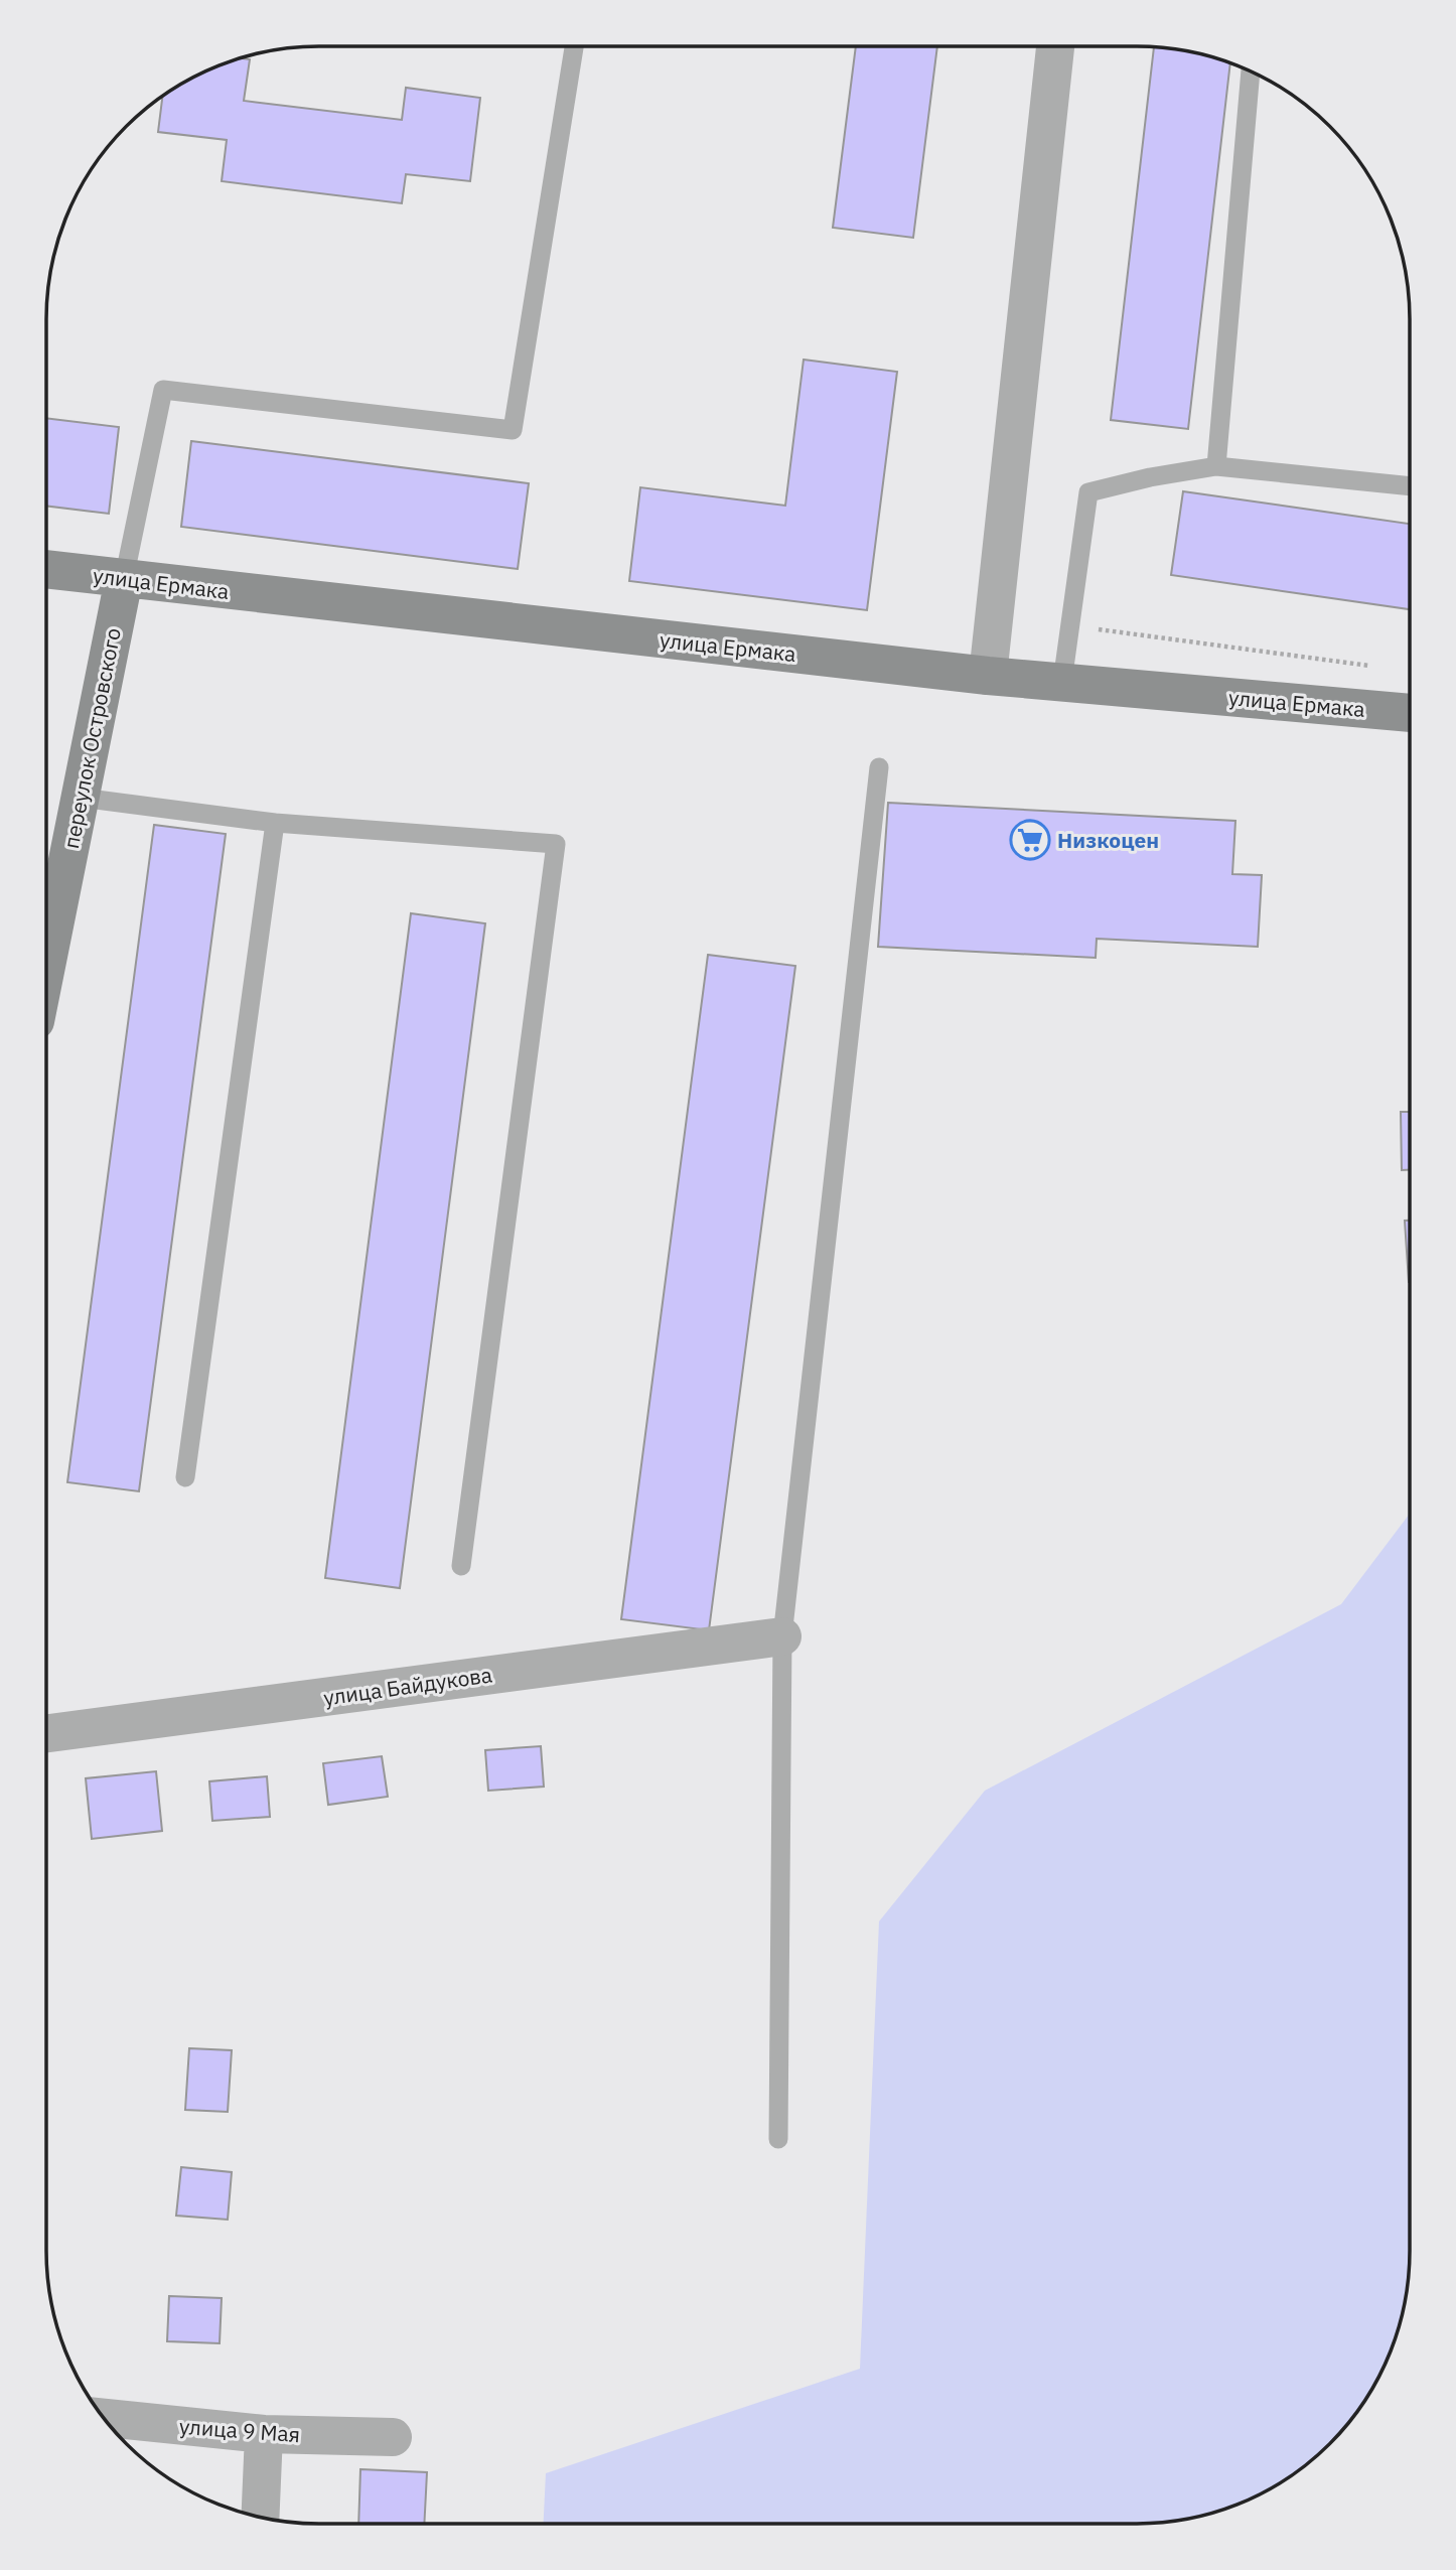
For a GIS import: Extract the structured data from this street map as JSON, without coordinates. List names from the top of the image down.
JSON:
{
  "streets": {
    "street": [
      "улица Ермака",
      "переулок Островского",
      "улица Байдукова",
      "улица 9 Мая"
    ]
  },
  "crossings": [
    ["улица Ермака", "переулок Островского"]
  ],
  "places": {
    "supermarket": ["Низкоцен"]
  }
}
